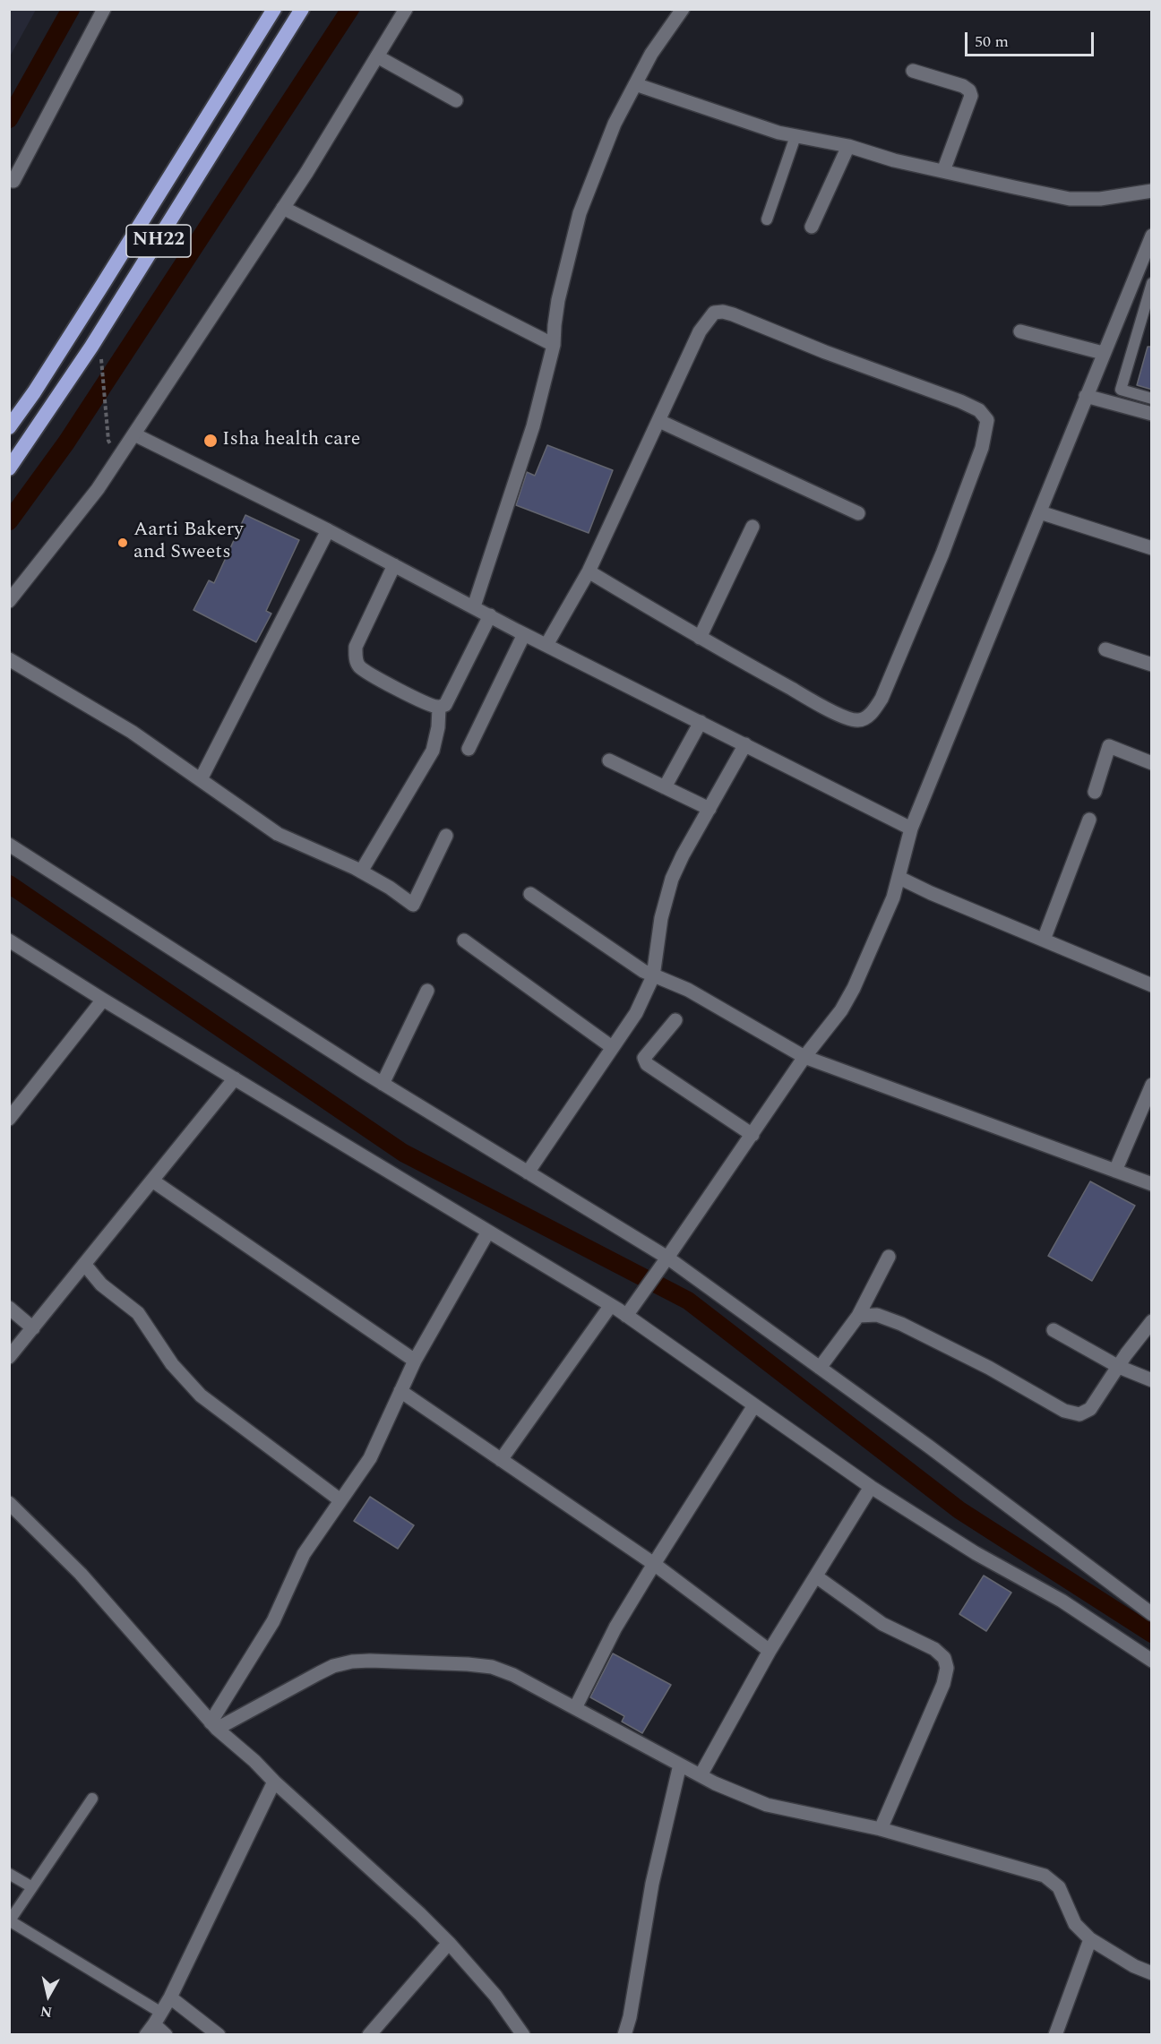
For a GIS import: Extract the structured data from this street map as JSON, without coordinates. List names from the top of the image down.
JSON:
{
  "streets": {
    "highway": ["NH22"]
  },
  "places": ["Isha health care", "Aarti Bakery and Sweets"],
  "scale_bar": "50 m",
  "north": "bottom"
}
